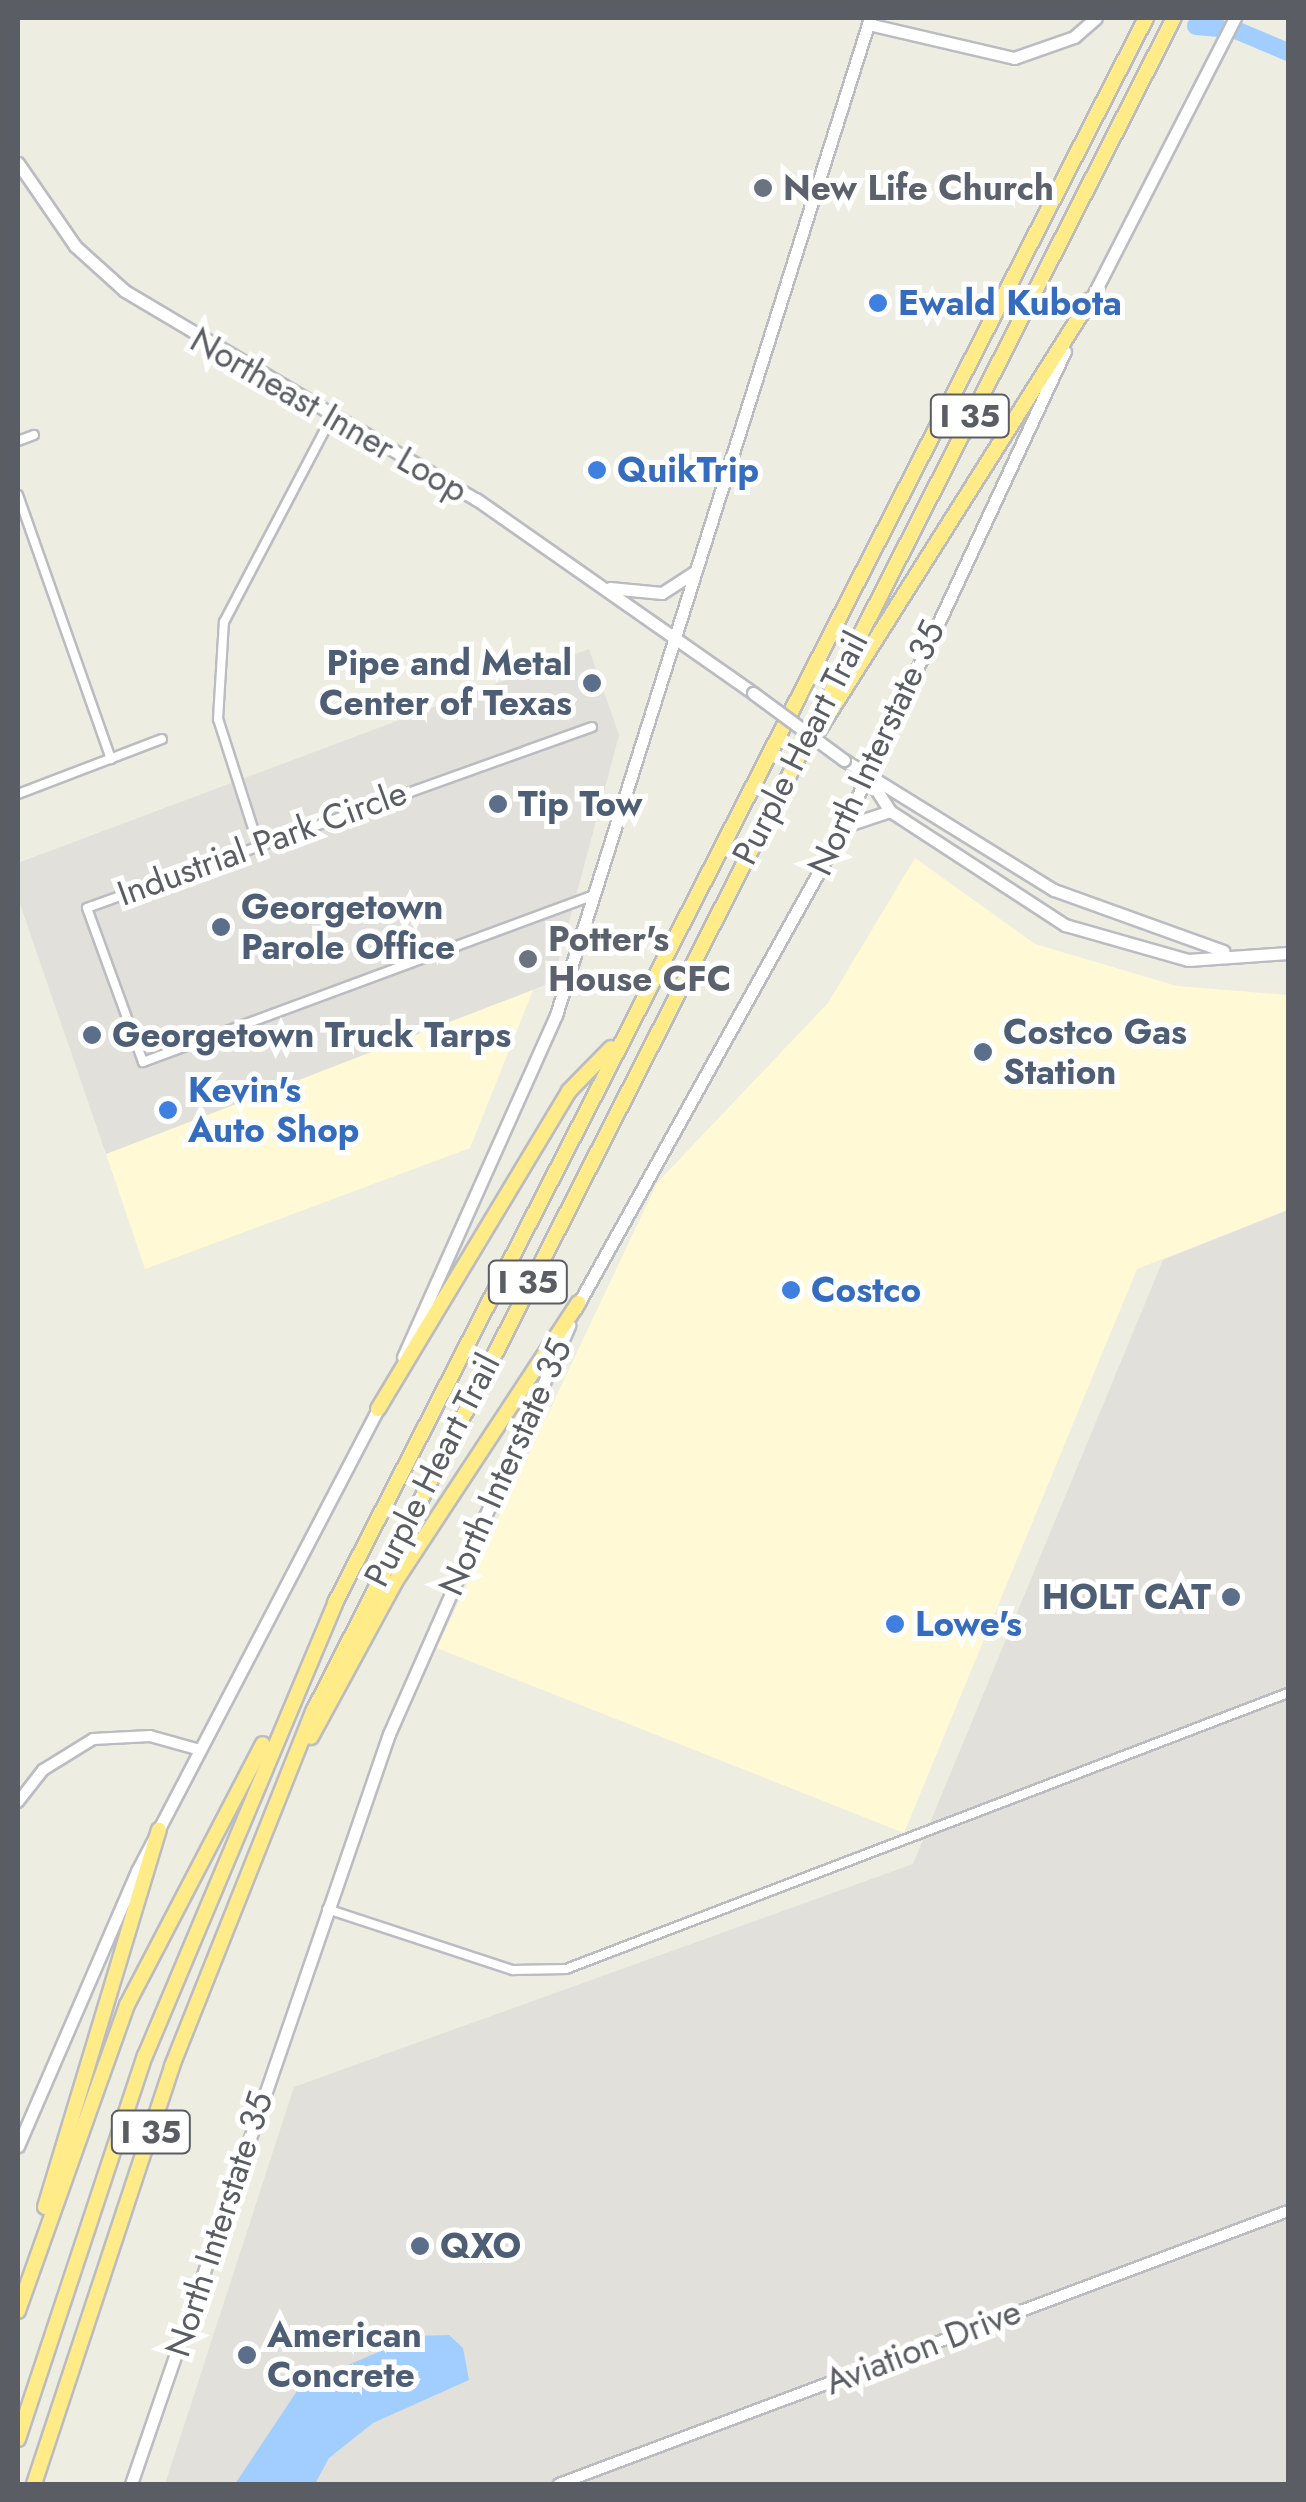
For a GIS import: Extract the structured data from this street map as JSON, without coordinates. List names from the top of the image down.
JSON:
{
  "streets": {
    "highway": ["I 35", "Purple Heart Trail"],
    "main road": ["Northeast Inner Loop", "North Interstate 35"],
    "street": ["Industrial Park Circle", "Aviation Drive"]
  },
  "crossings": [
    ["Northeast Inner Loop", "North Interstate 35"]
  ],
  "places": [
    "New Life Church",
    "Ewald Kubota",
    "QuikTrip",
    "Pipe and Metal Center of Texas",
    "Tip Tow",
    "Georgetown Parole Office",
    "Potter's House CFC",
    "Georgetown Truck Tarps",
    "Costco Gas Station",
    "Kevin's Auto Shop",
    "Costco",
    "HOLT CAT",
    "Lowe's",
    "QXO",
    "American Concrete"
  ]
}
